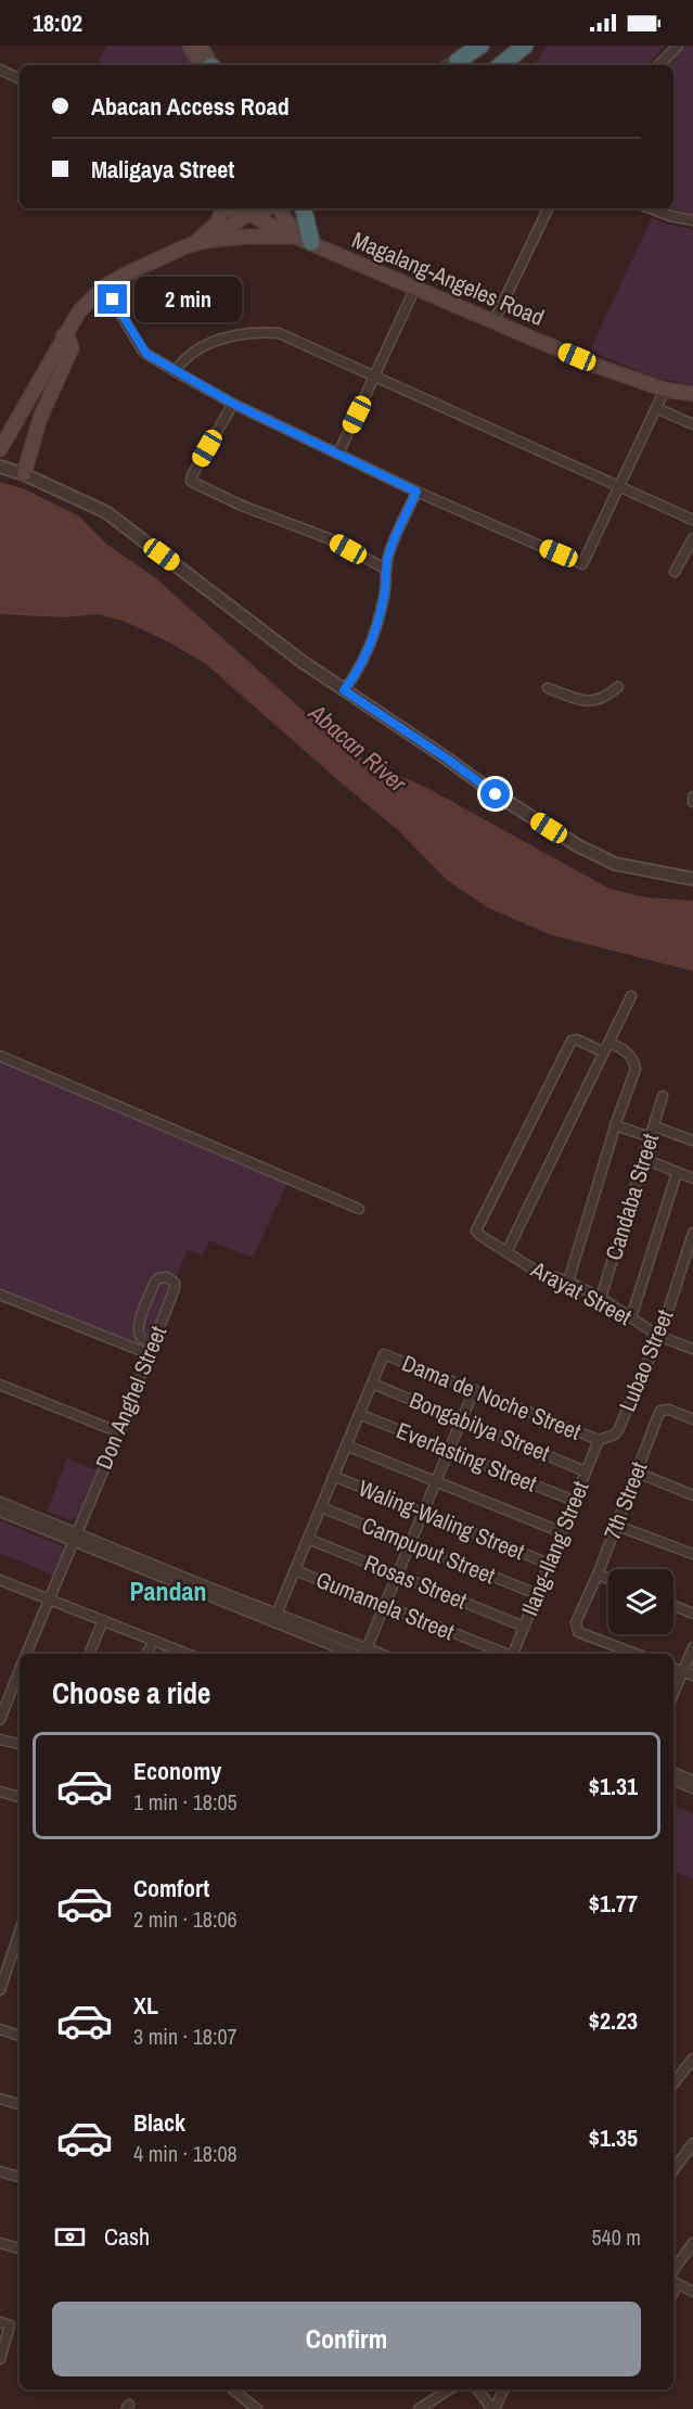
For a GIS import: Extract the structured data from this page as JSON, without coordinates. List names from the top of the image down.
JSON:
{
  "streets": {
    "main road": ["Magalang-Angeles Road"],
    "street": [
      "Candaba Street",
      "Arayat Street",
      "Lubao Street",
      "Don Anghel Street",
      "Dama de Noche Street",
      "Bongabilya Street",
      "Everlasting Street",
      "7th Street",
      "Waling-Waling Street",
      "Ilang-Ilang Street",
      "Campuput Street",
      "Rosas Street",
      "Gumamela Street"
    ]
  },
  "crossings": [
    ["Candaba Street", "Arayat Street"],
    ["Arayat Street", "Lubao Street"],
    ["Lubao Street", "Dama de Noche Street"],
    ["Lubao Street", "Ilang-Ilang Street"],
    ["Dama de Noche Street", "Bongabilya Street"],
    ["Dama de Noche Street", "Ilang-Ilang Street"],
    ["Bongabilya Street", "Ilang-Ilang Street"],
    ["Everlasting Street", "Ilang-Ilang Street"],
    ["Waling-Waling Street", "Ilang-Ilang Street"],
    ["Ilang-Ilang Street", "Campuput Street"],
    ["Ilang-Ilang Street", "Rosas Street"]
  ],
  "districts": ["Pandan"],
  "water": ["Abacan River"],
  "page": {
    "status": "18:02",
    "banner": ["Abacan Access Road", "Maligaya Street"],
    "bubble": "2 min",
    "heading": "Choose a ride",
    "list": [
      {
        "name": "Economy",
        "note": "1 min · 18:05",
        "value": "$1.31"
      },
      {
        "name": "Comfort",
        "note": "2 min · 18:06",
        "value": "$1.77"
      },
      {
        "name": "XL",
        "note": "3 min · 18:07",
        "value": "$2.23"
      },
      {
        "name": "Black",
        "note": "4 min · 18:08",
        "value": "$1.35"
      }
    ],
    "pay": ["Cash", "540 m"],
    "buttons": "Confirm"
  }
}
